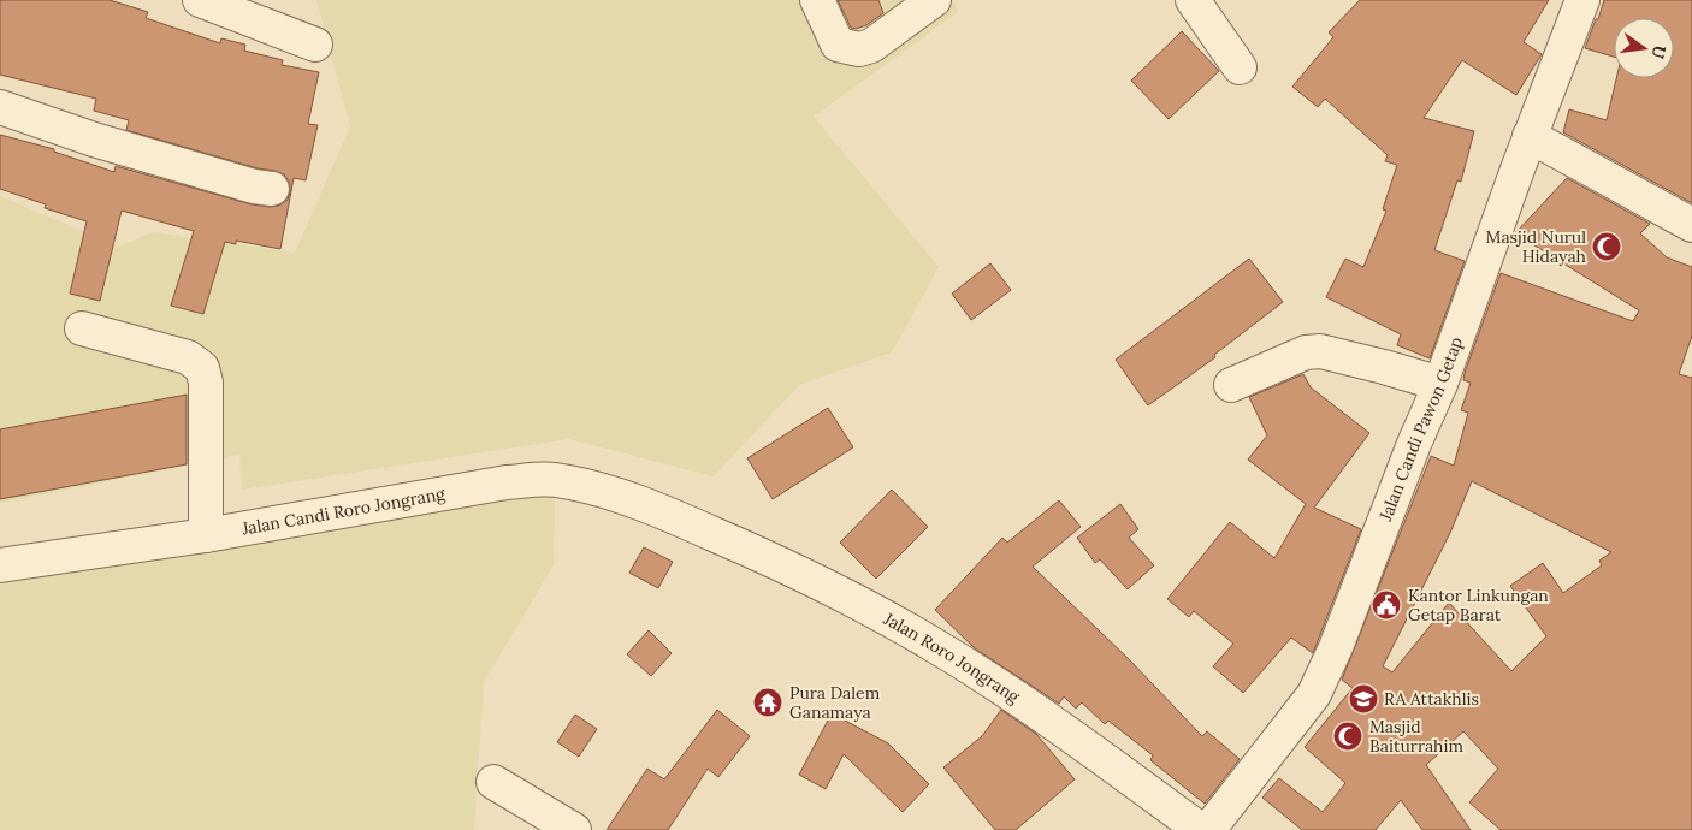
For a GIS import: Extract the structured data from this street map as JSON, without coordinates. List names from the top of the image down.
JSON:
{
  "streets": {
    "street": ["Jalan Candi Pawon Getap", "Jalan Candi Roro Jongrang", "Jalan Roro Jongrang"]
  },
  "crossings": [
    ["Jalan Candi Roro Jongrang", "Jalan Roro Jongrang"]
  ],
  "places": {
    "mosque": ["Masjid Nurul Hidayah", "Masjid Baiturrahim"],
    "public building": ["Kantor Linkungan Getap Barat"],
    "school or university": ["RA Attakhlis"],
    "temple": ["Pura Dalem Ganamaya"]
  },
  "north": "right"
}
